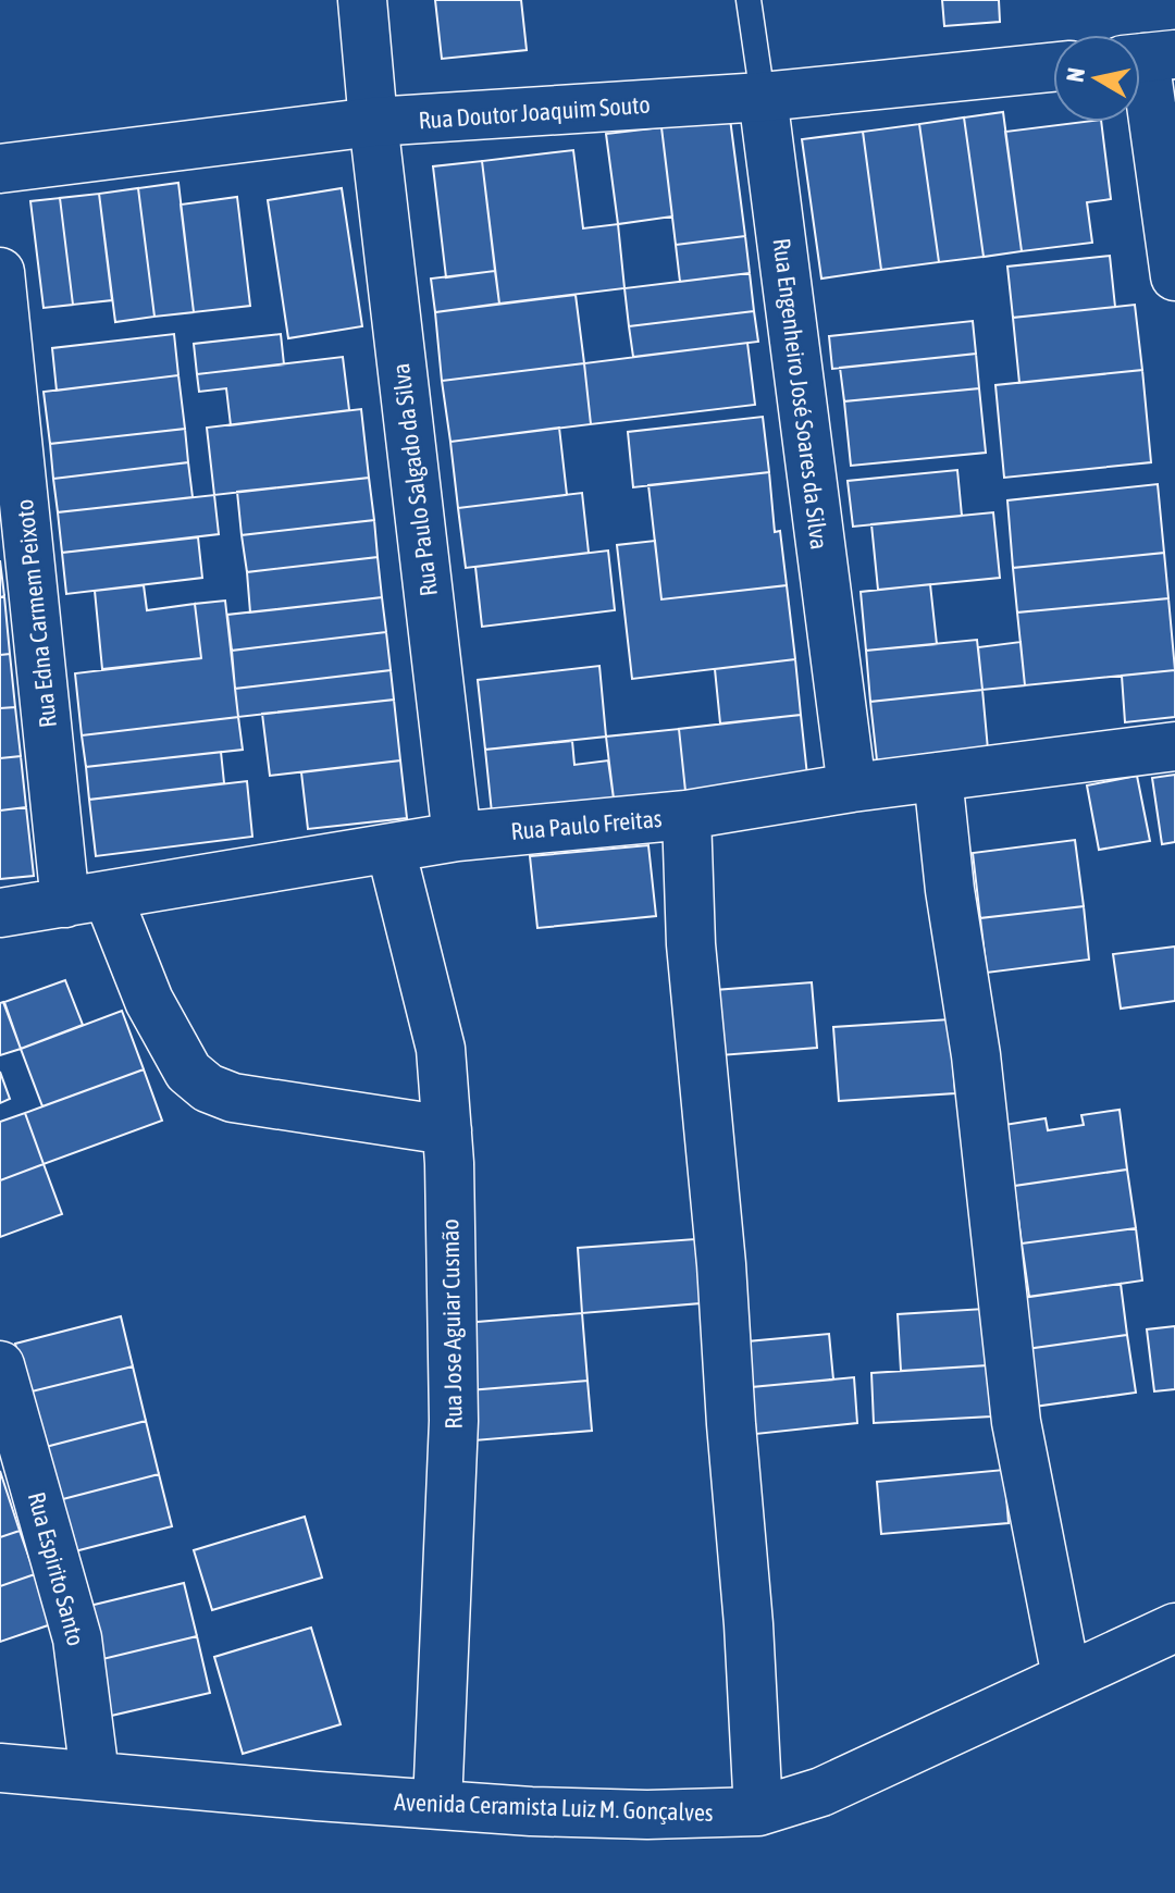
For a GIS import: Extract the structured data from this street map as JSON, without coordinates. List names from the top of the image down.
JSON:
{
  "streets": {
    "street": [
      "Rua Doutor Joaquim Souto",
      "Rua Engenheiro José Soares da Silva",
      "Rua Paulo Salgado da Silva",
      "Rua Edna Carmem Peixoto",
      "Rua Paulo Freitas",
      "Rua Jose Aguiar Cusmão",
      "Rua Espirito Santo",
      "Avenida Ceramista Luiz M. Gonçalves"
    ]
  },
  "crossings": [
    ["Rua Doutor Joaquim Souto", "Rua Engenheiro José Soares da Silva"],
    ["Rua Doutor Joaquim Souto", "Rua Paulo Salgado da Silva"],
    ["Rua Engenheiro José Soares da Silva", "Rua Paulo Freitas"],
    ["Rua Paulo Salgado da Silva", "Rua Paulo Freitas"],
    ["Rua Edna Carmem Peixoto", "Rua Paulo Freitas"],
    ["Rua Edna Carmem Peixoto", "Rua Jose Aguiar Cusmão"],
    ["Rua Paulo Freitas", "Rua Jose Aguiar Cusmão"],
    ["Rua Jose Aguiar Cusmão", "Avenida Ceramista Luiz M. Gonçalves"],
    ["Rua Espirito Santo", "Avenida Ceramista Luiz M. Gonçalves"]
  ],
  "north": "left"
}
